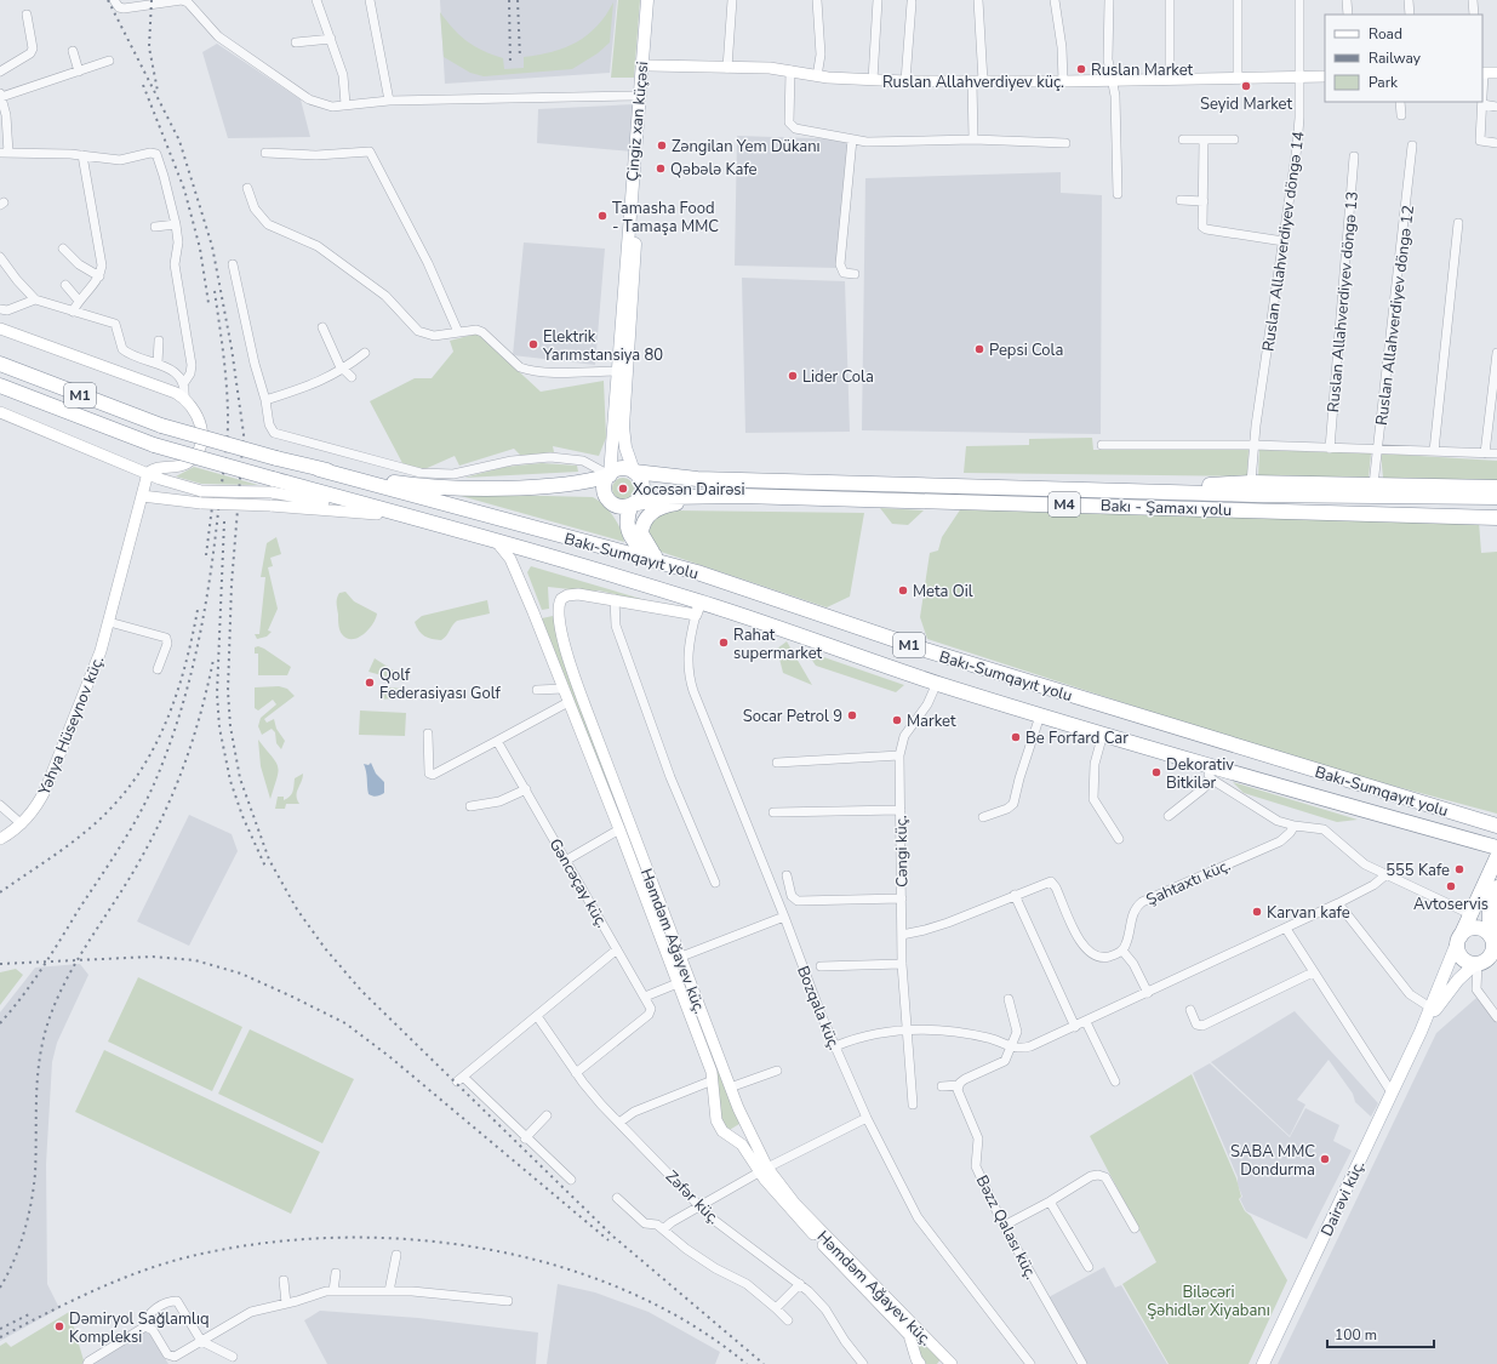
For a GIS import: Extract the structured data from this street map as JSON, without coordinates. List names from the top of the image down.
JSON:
{
  "streets": {
    "highway": [
      "M1",
      "M4",
      "Bakı - Şamaxı yolu",
      "Bakı-Sumqayıt yolu"
    ],
    "main road": ["Çingiz xan küçəsi", "Dairəvi küç."],
    "street": [
      "Ruslan Allahverdiyev küç.",
      "Ruslan Allahverdiyev döngə 14",
      "Ruslan Allahverdiyev döngə 13",
      "Ruslan Allahverdiyev döngə 12",
      "Yəhya Hüseynov küç.",
      "Cəngi küç.",
      "Şahtaxtı küç.",
      "Gəncəçay küç.",
      "Həmdəm Ağayev küç.",
      "Bozqala küç.",
      "Zəfər küç.",
      "Bəzz Qalası küç."
    ]
  },
  "crossings": [
    ["Ruslan Allahverdiyev küç.", "Çingiz xan küçəsi"],
    ["Ruslan Allahverdiyev küç.", "Ruslan Allahverdiyev döngə 14"],
    ["Çingiz xan küçəsi", "Bakı - Şamaxı yolu"],
    ["Ruslan Allahverdiyev döngə 14", "Bakı - Şamaxı yolu"],
    ["Ruslan Allahverdiyev döngə 12", "Bakı - Şamaxı yolu"],
    ["M1", "Bakı-Sumqayıt yolu"],
    ["Bakı-Sumqayıt yolu", "Cəngi küç."],
    ["Bakı-Sumqayıt yolu", "Bozqala küç."],
    ["Gəncəçay küç.", "Zəfər küç."]
  ],
  "parks": ["Biləcəri Şəhidlər Xiyabanı"],
  "places": [
    "Ruslan Market",
    "Seyid Market",
    "Zəngilan Yem Dükanı",
    "Qəbələ Kafe",
    "Tamasha Food - Tamaşa MMC",
    "Elektrik Yarımstansiya 80",
    "Pepsi Cola",
    "Lider Cola",
    "Xocəsən Dairəsi",
    "Meta Oil",
    "Rahat supermarket",
    "Qolf Federasiyası Golf",
    "Socar Petrol 9",
    "Market",
    "Be Forfard Car",
    "Dekorativ Bitkilər",
    "555 Kafe",
    "Avtoservis",
    "Karvan kafe",
    "SABA MMC Dondurma",
    "Dəmiryol Sağlamlıq Kompleksi"
  ],
  "legend": ["Road", "Railway", "Park"],
  "scale_bar": "100 m"
}
